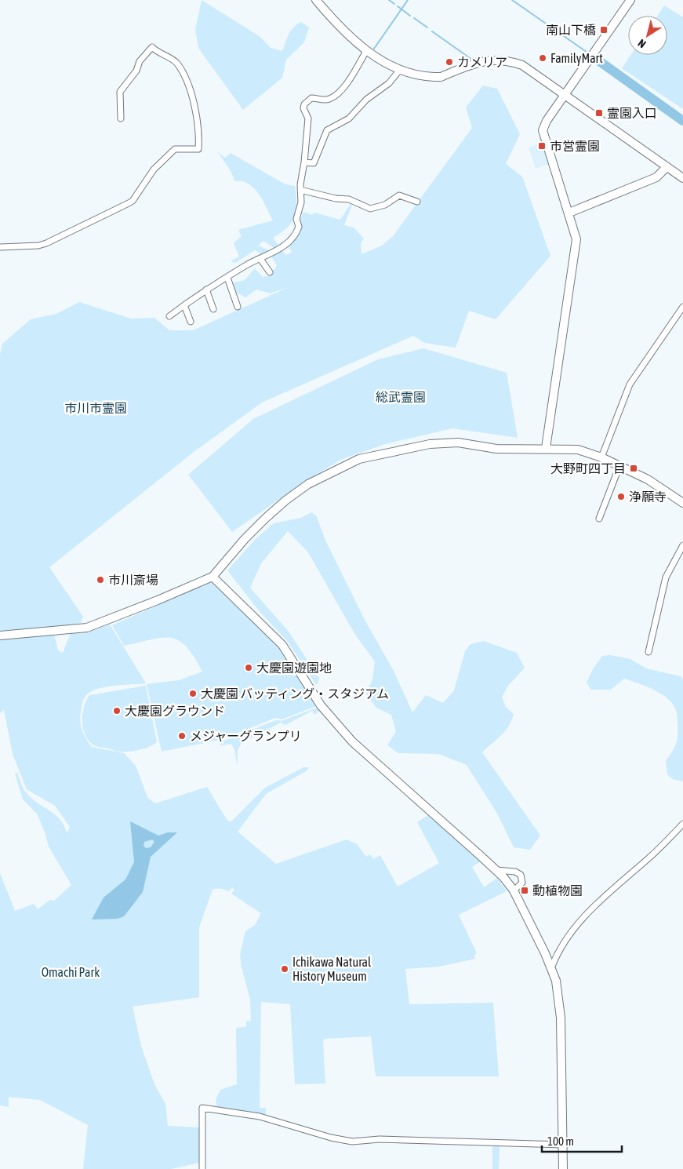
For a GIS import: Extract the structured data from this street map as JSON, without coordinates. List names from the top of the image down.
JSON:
{
  "parks": ["総武霊園", "市川市霊園", "Omachi Park"],
  "places": {
    "transit": [
      "南山下橋",
      "霊園入口",
      "市営霊園",
      "大野町四丁目",
      "動植物園"
    ],
    "other": [
      "FamilyMart",
      "カメリア",
      "浄願寺",
      "市川斎場",
      "大慶園遊園地",
      "大慶園 バッティング・スタジアム",
      "大慶園グラウンド",
      "メジャーグランプリ",
      "Ichikawa Natural History Museum"
    ]
  },
  "scale_bar": "100 m",
  "north": "bottom left"
}
